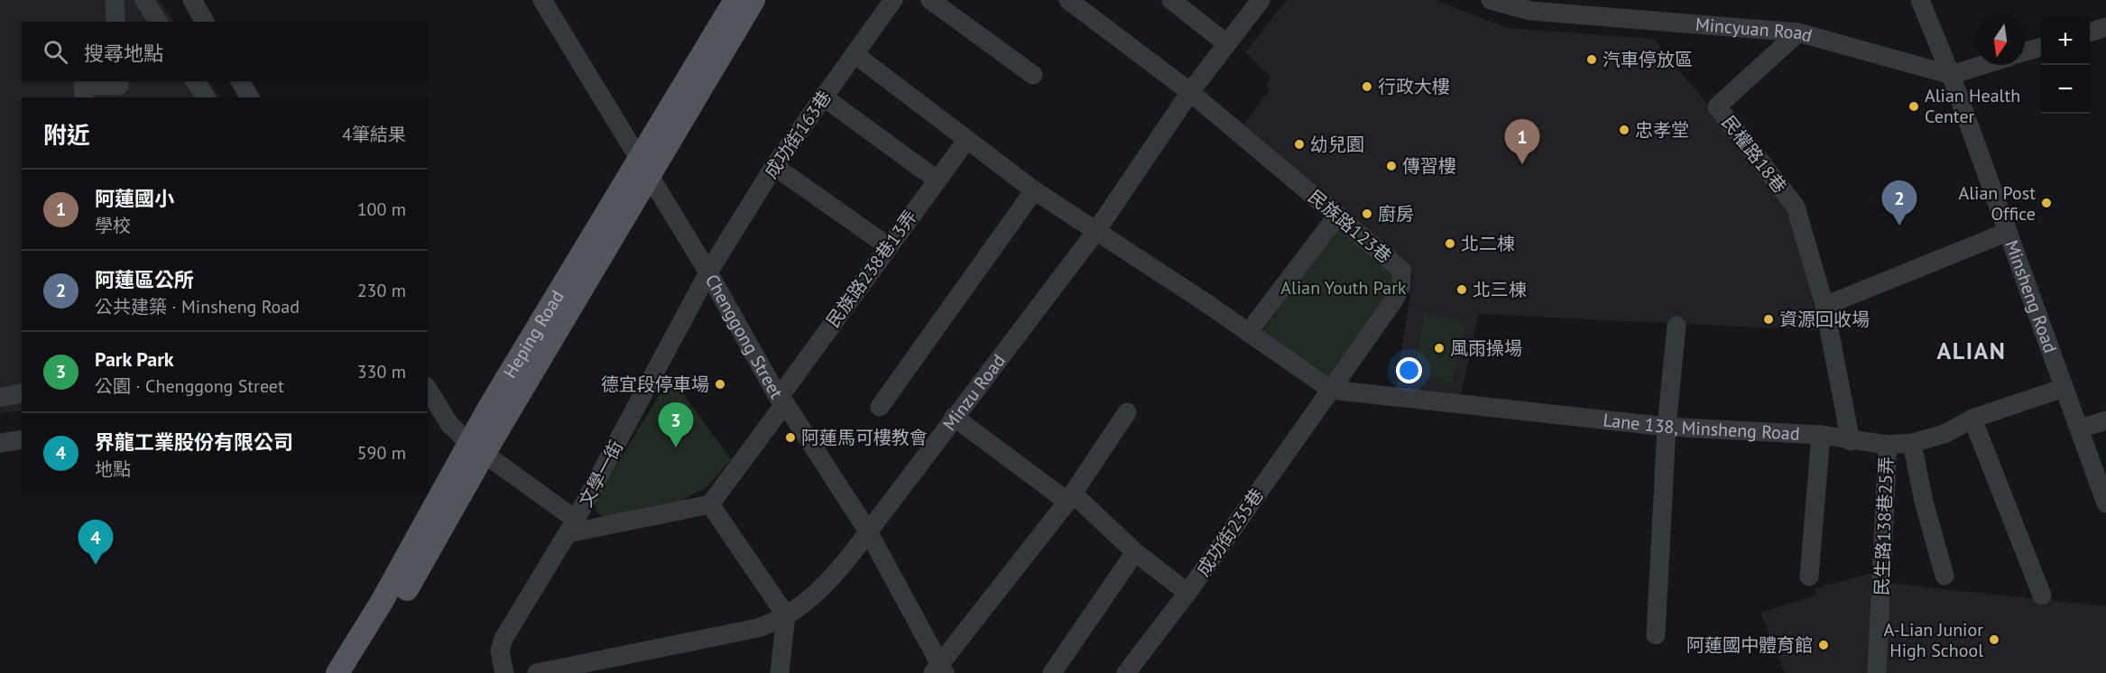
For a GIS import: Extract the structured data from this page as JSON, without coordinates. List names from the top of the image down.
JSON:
{
  "streets": {
    "main road": ["Heping Road"],
    "street": [
      "Mincyuan Road",
      "成功街163巷",
      "民權路18巷",
      "民族路123巷",
      "民族路238巷13弄",
      "Minsheng Road",
      "Chenggong Street",
      "Minzu Road",
      "Lane 138, Minsheng Road",
      "文學一街",
      "民生路138巷25弄",
      "成功街235巷"
    ]
  },
  "crossings": [
    ["Mincyuan Road", "民權路18巷"],
    ["Mincyuan Road", "Minsheng Road"],
    ["成功街163巷", "Chenggong Street"],
    ["成功街163巷", "文學一街"],
    ["民族路123巷", "Minzu Road"],
    ["民族路123巷", "Lane 138, Minsheng Road"],
    ["民族路123巷", "成功街235巷"],
    ["民族路238巷13弄", "Chenggong Street"],
    ["Minsheng Road", "Lane 138, Minsheng Road"],
    ["Heping Road", "Chenggong Street"],
    ["Chenggong Street", "Minzu Road"],
    ["Chenggong Street", "文學一街"],
    ["Lane 138, Minsheng Road", "民生路138巷25弄"],
    ["Lane 138, Minsheng Road", "成功街235巷"]
  ],
  "districts": ["ALIAN"],
  "parks": ["Alian Youth Park"],
  "places": [
    "汽車停放區",
    "行政大樓",
    "Alian Health Center",
    "忠孝堂",
    "幼兒園",
    "傳習樓",
    "Alian Post Office",
    "廚房",
    "北二棟",
    "北三棟",
    "資源回收場",
    "風雨操場",
    "德宜段停車場",
    "阿蓮馬可樓教會",
    "A-Lian Junior High School",
    "阿蓮國中體育館"
  ],
  "north": "bottom",
  "page": {
    "map_buttons": ["+", "−"],
    "search": "搜尋地點",
    "heading": ["附近", "4筆結果"],
    "pins": [
      "1",
      "2",
      "3",
      "4"
    ],
    "list": [
      {
        "mark": "1",
        "name": "阿蓮國小",
        "note": "學校",
        "value": "100 m"
      },
      {
        "mark": "2",
        "name": "阿蓮區公所",
        "note": "公共建築 · Minsheng Road",
        "value": "230 m"
      },
      {
        "mark": "3",
        "name": "Park Park",
        "note": "公園 · Chenggong Street",
        "value": "330 m"
      },
      {
        "mark": "4",
        "name": "界龍工業股份有限公司",
        "note": "地點",
        "value": "590 m"
      }
    ]
  }
}
